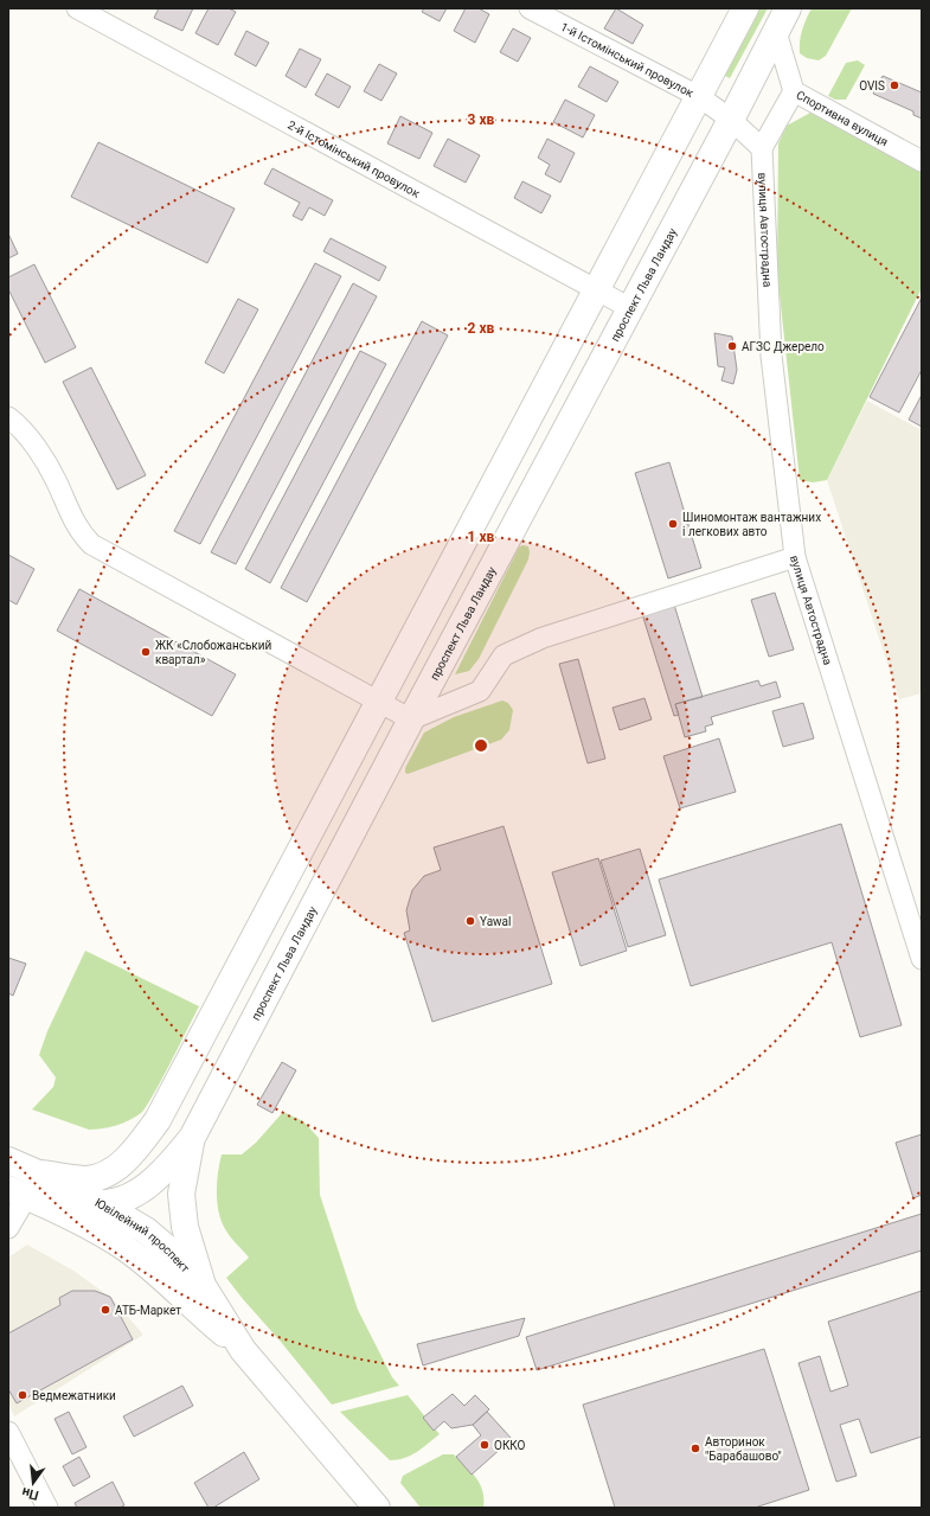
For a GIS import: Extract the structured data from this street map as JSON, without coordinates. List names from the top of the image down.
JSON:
{
  "streets": {
    "main road": ["проспект Льва Ландау", "Ювілейний проспект"],
    "street": [
      "1-й Істомінський провулок",
      "Спортивна вулиця",
      "2-й Істомінський провулок",
      "вулиця Автострадна"
    ]
  },
  "crossings": [
    ["1-й Істомінський провулок", "проспект Льва Ландау"],
    ["Спортивна вулиця", "проспект Льва Ландау"],
    ["2-й Істомінський провулок", "проспект Льва Ландау"]
  ],
  "places": [
    "OVIS",
    "АГЗС Джерело",
    "Шиномонтаж вантажних і легкових авто",
    "ЖК «Слобожанський квартал»",
    "Yawal",
    "АТБ-Маркет",
    "Ведмежатники",
    "ОККО",
    "Авторинок \"Барабашово\""
  ],
  "north": "bottom",
  "rings": ["3 хв", "2 хв", "1 хв"]
}
